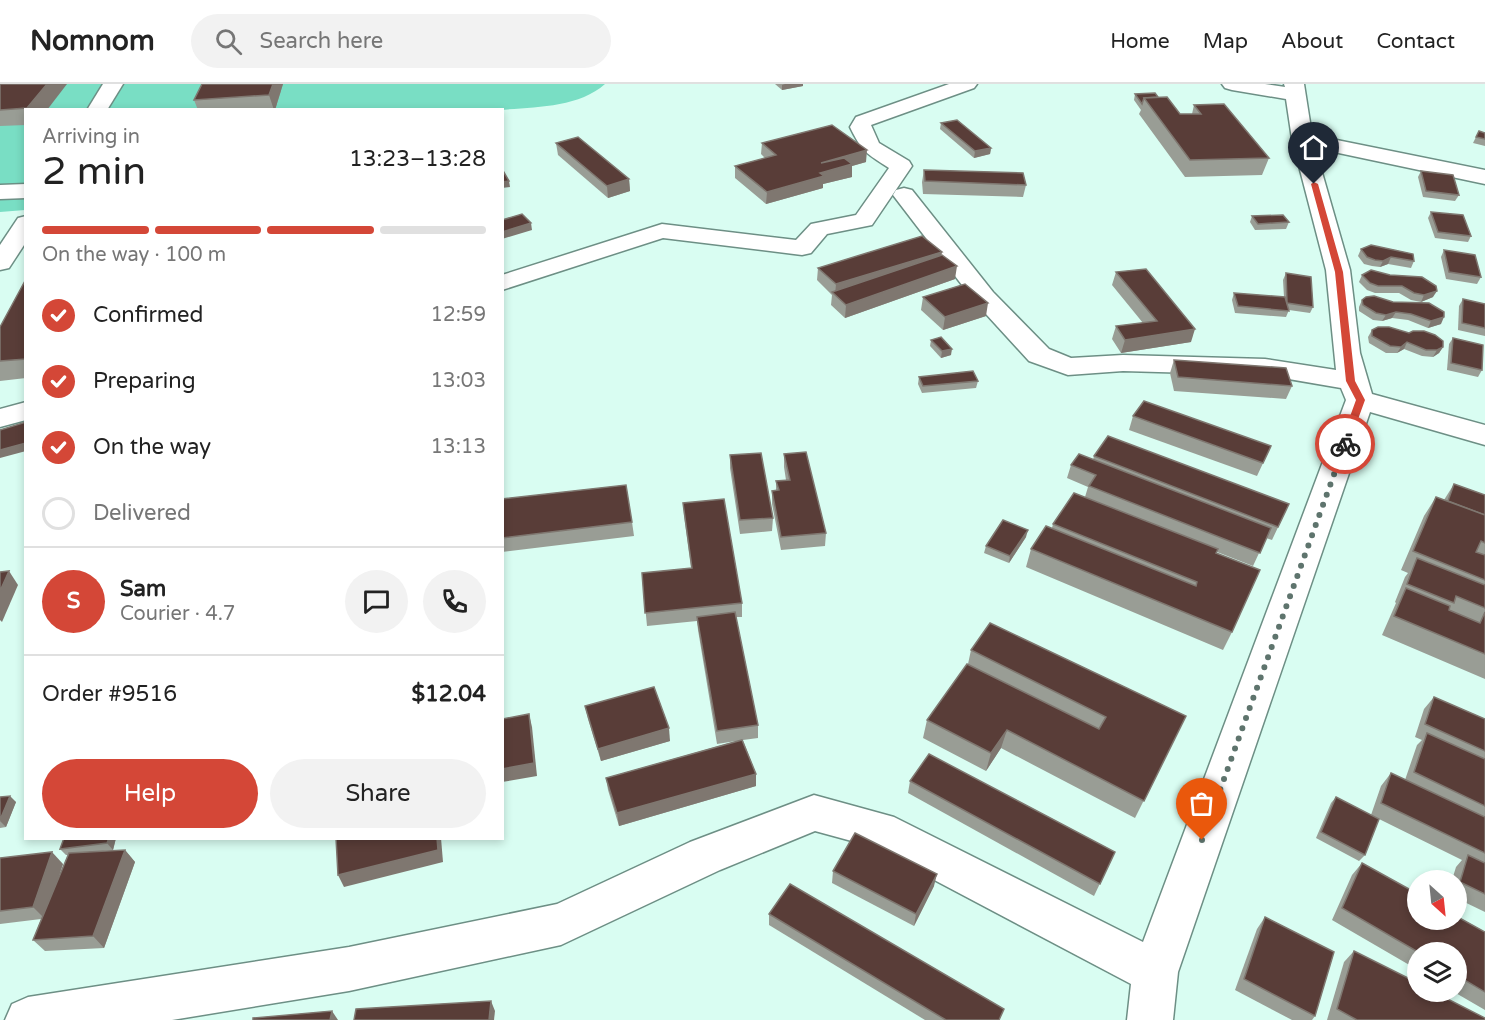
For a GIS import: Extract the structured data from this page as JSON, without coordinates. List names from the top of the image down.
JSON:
{
  "north": "bottom right",
  "page": {
    "header": "Nomnom",
    "search": "Search here",
    "nav": [
      "Home",
      "Map",
      "About",
      "Contact"
    ],
    "heading": ["2 min", "Arriving in", "13:23–13:28"],
    "panel": [
      "Sam",
      "Courier · 4.7",
      "Order #9516",
      "$12.04"
    ],
    "bar": "On the way · 100 m",
    "list": [
      ["Confirmed", "12:59"],
      ["Preparing", "13:03"],
      ["On the way", "13:13"],
      "Delivered"
    ],
    "round": "S",
    "buttons": ["Help", "Share"]
  }
}
